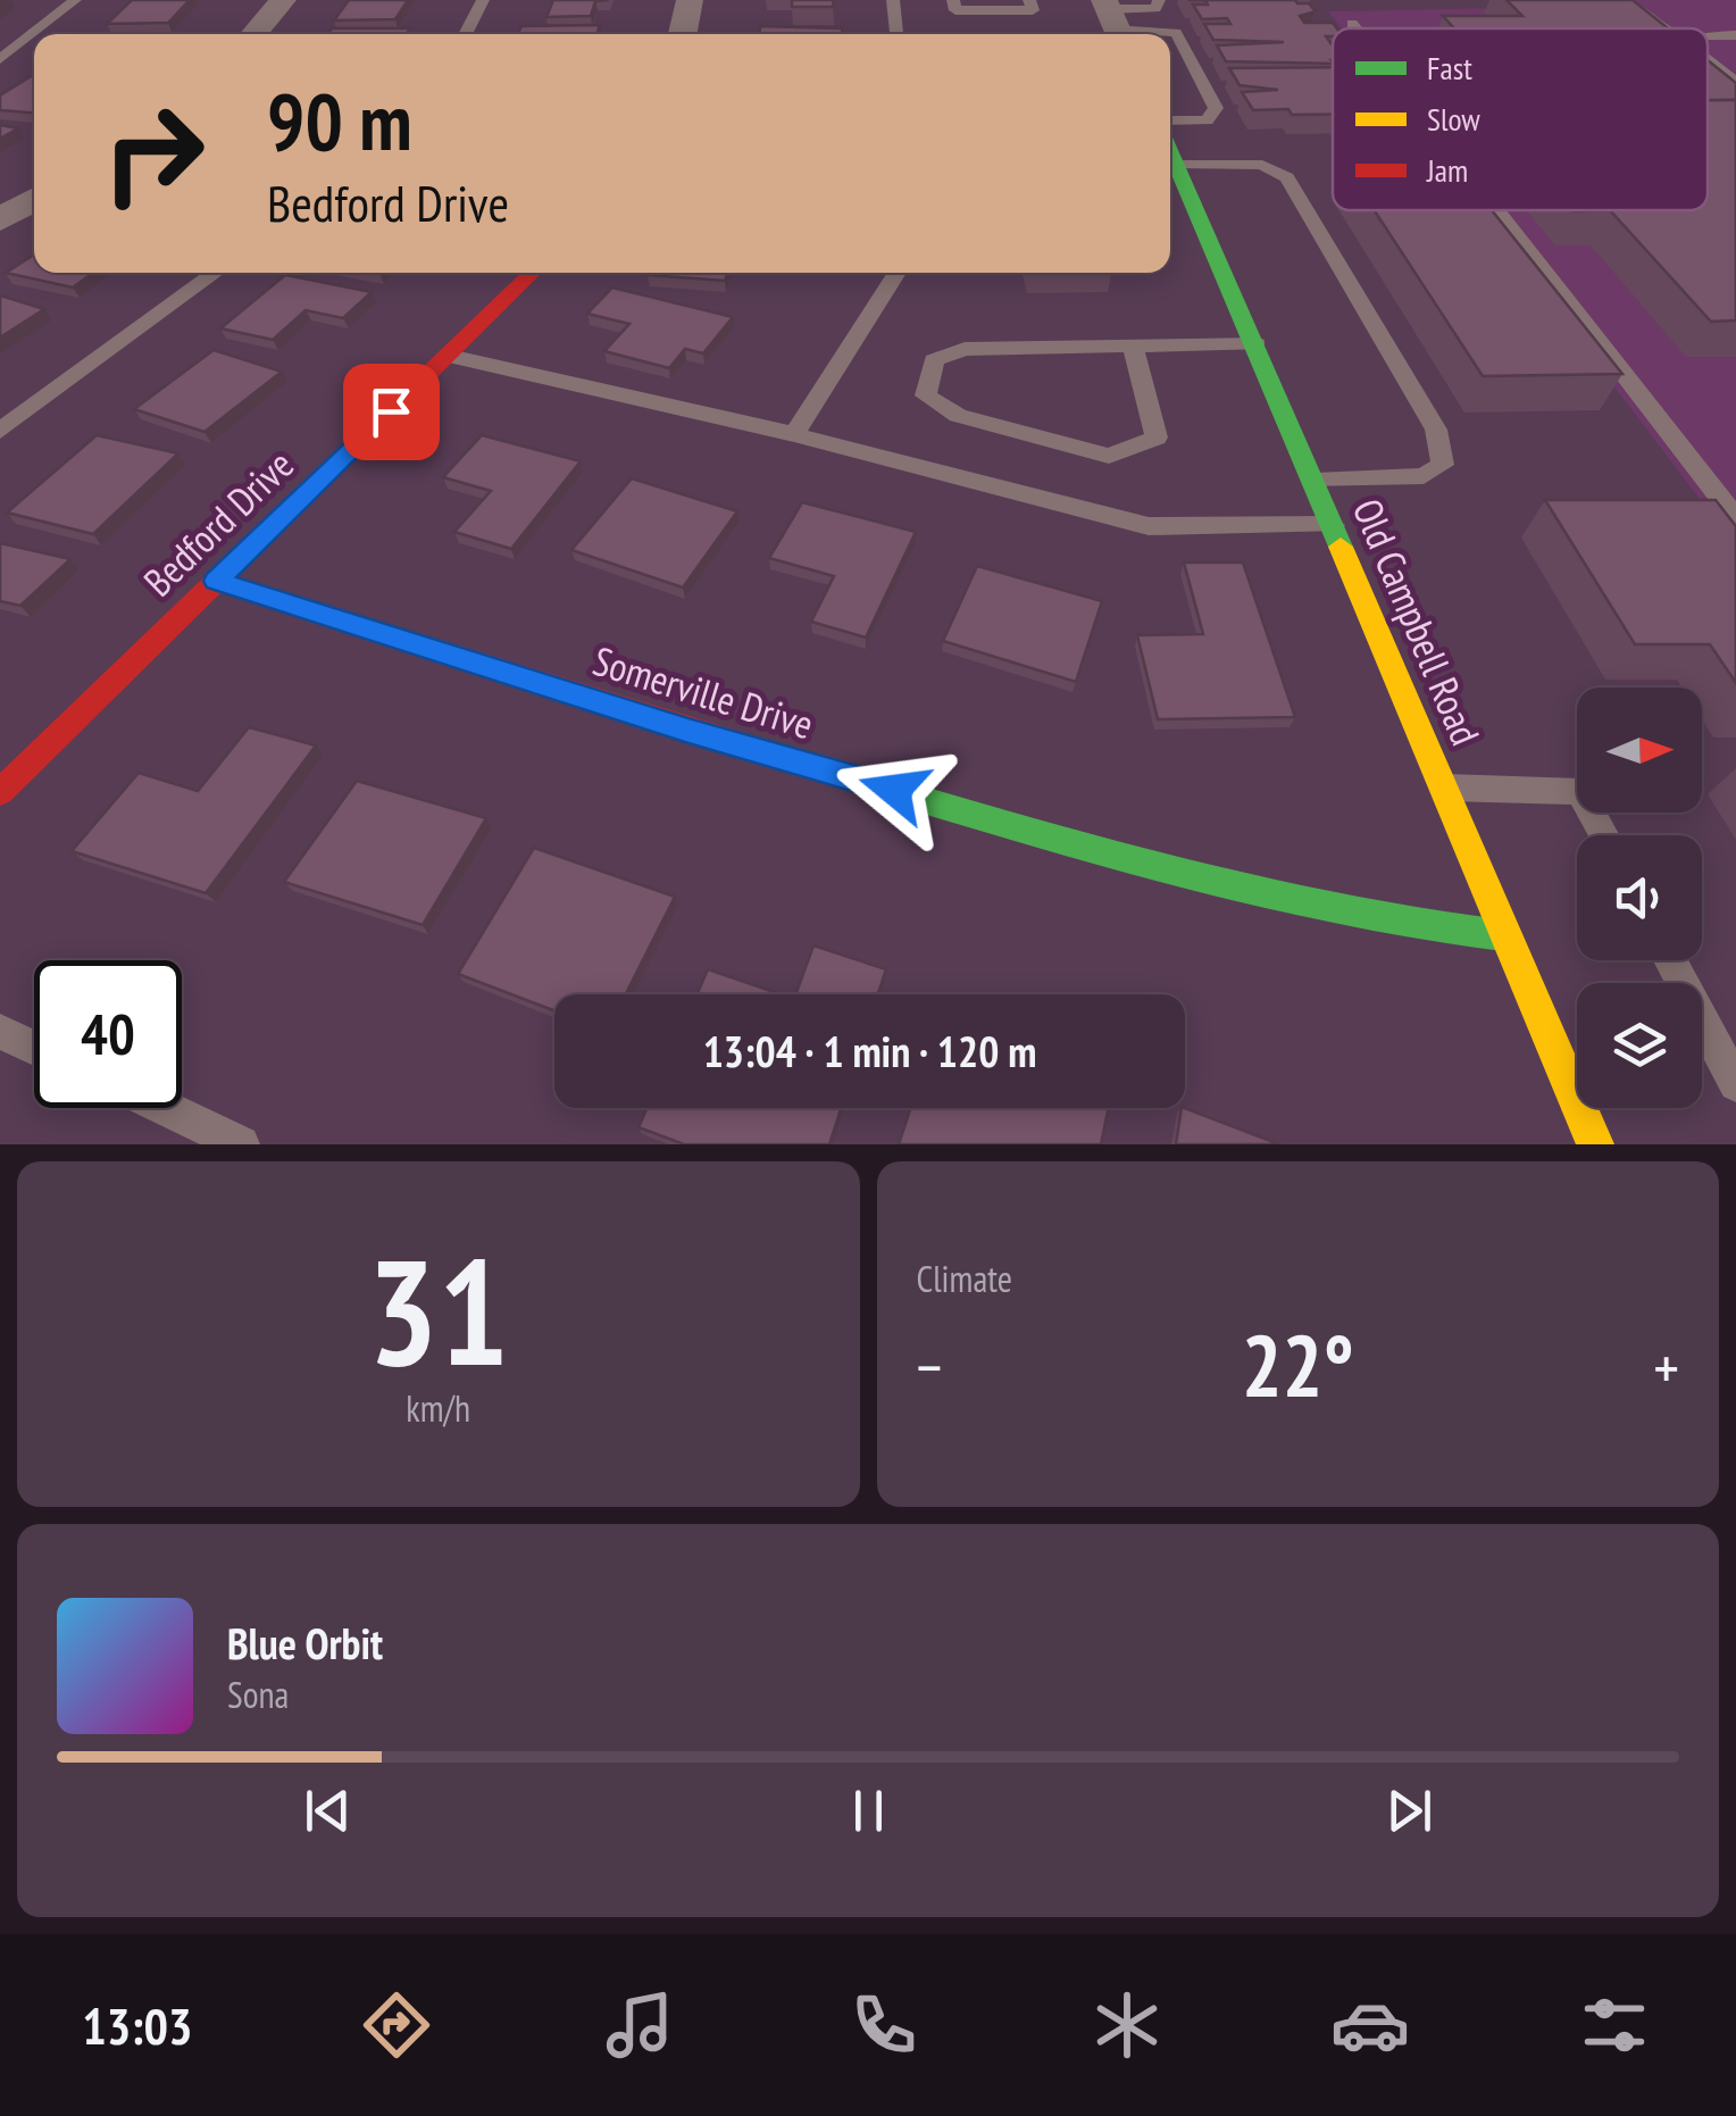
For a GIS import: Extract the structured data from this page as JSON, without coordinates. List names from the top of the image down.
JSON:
{
  "streets": {
    "street": ["Bedford Drive", "Old Campbell Road", "Somerville Drive"]
  },
  "crossings": [
    ["Bedford Drive", "Somerville Drive"],
    ["Old Campbell Road", "Somerville Drive"]
  ],
  "legend": ["Fast", "Slow", "Jam"],
  "north": "right",
  "page": {
    "turn": ["90 m", "Bedford Drive"],
    "limit": "40",
    "trip": "13:04 · 1 min · 120 m",
    "tile": [
      ["31", "km/h"],
      "Climate"
    ],
    "heat": ["−", "22°", "+"],
    "song": ["Blue Orbit", "Sona"],
    "tabs": "13:03"
  }
}
